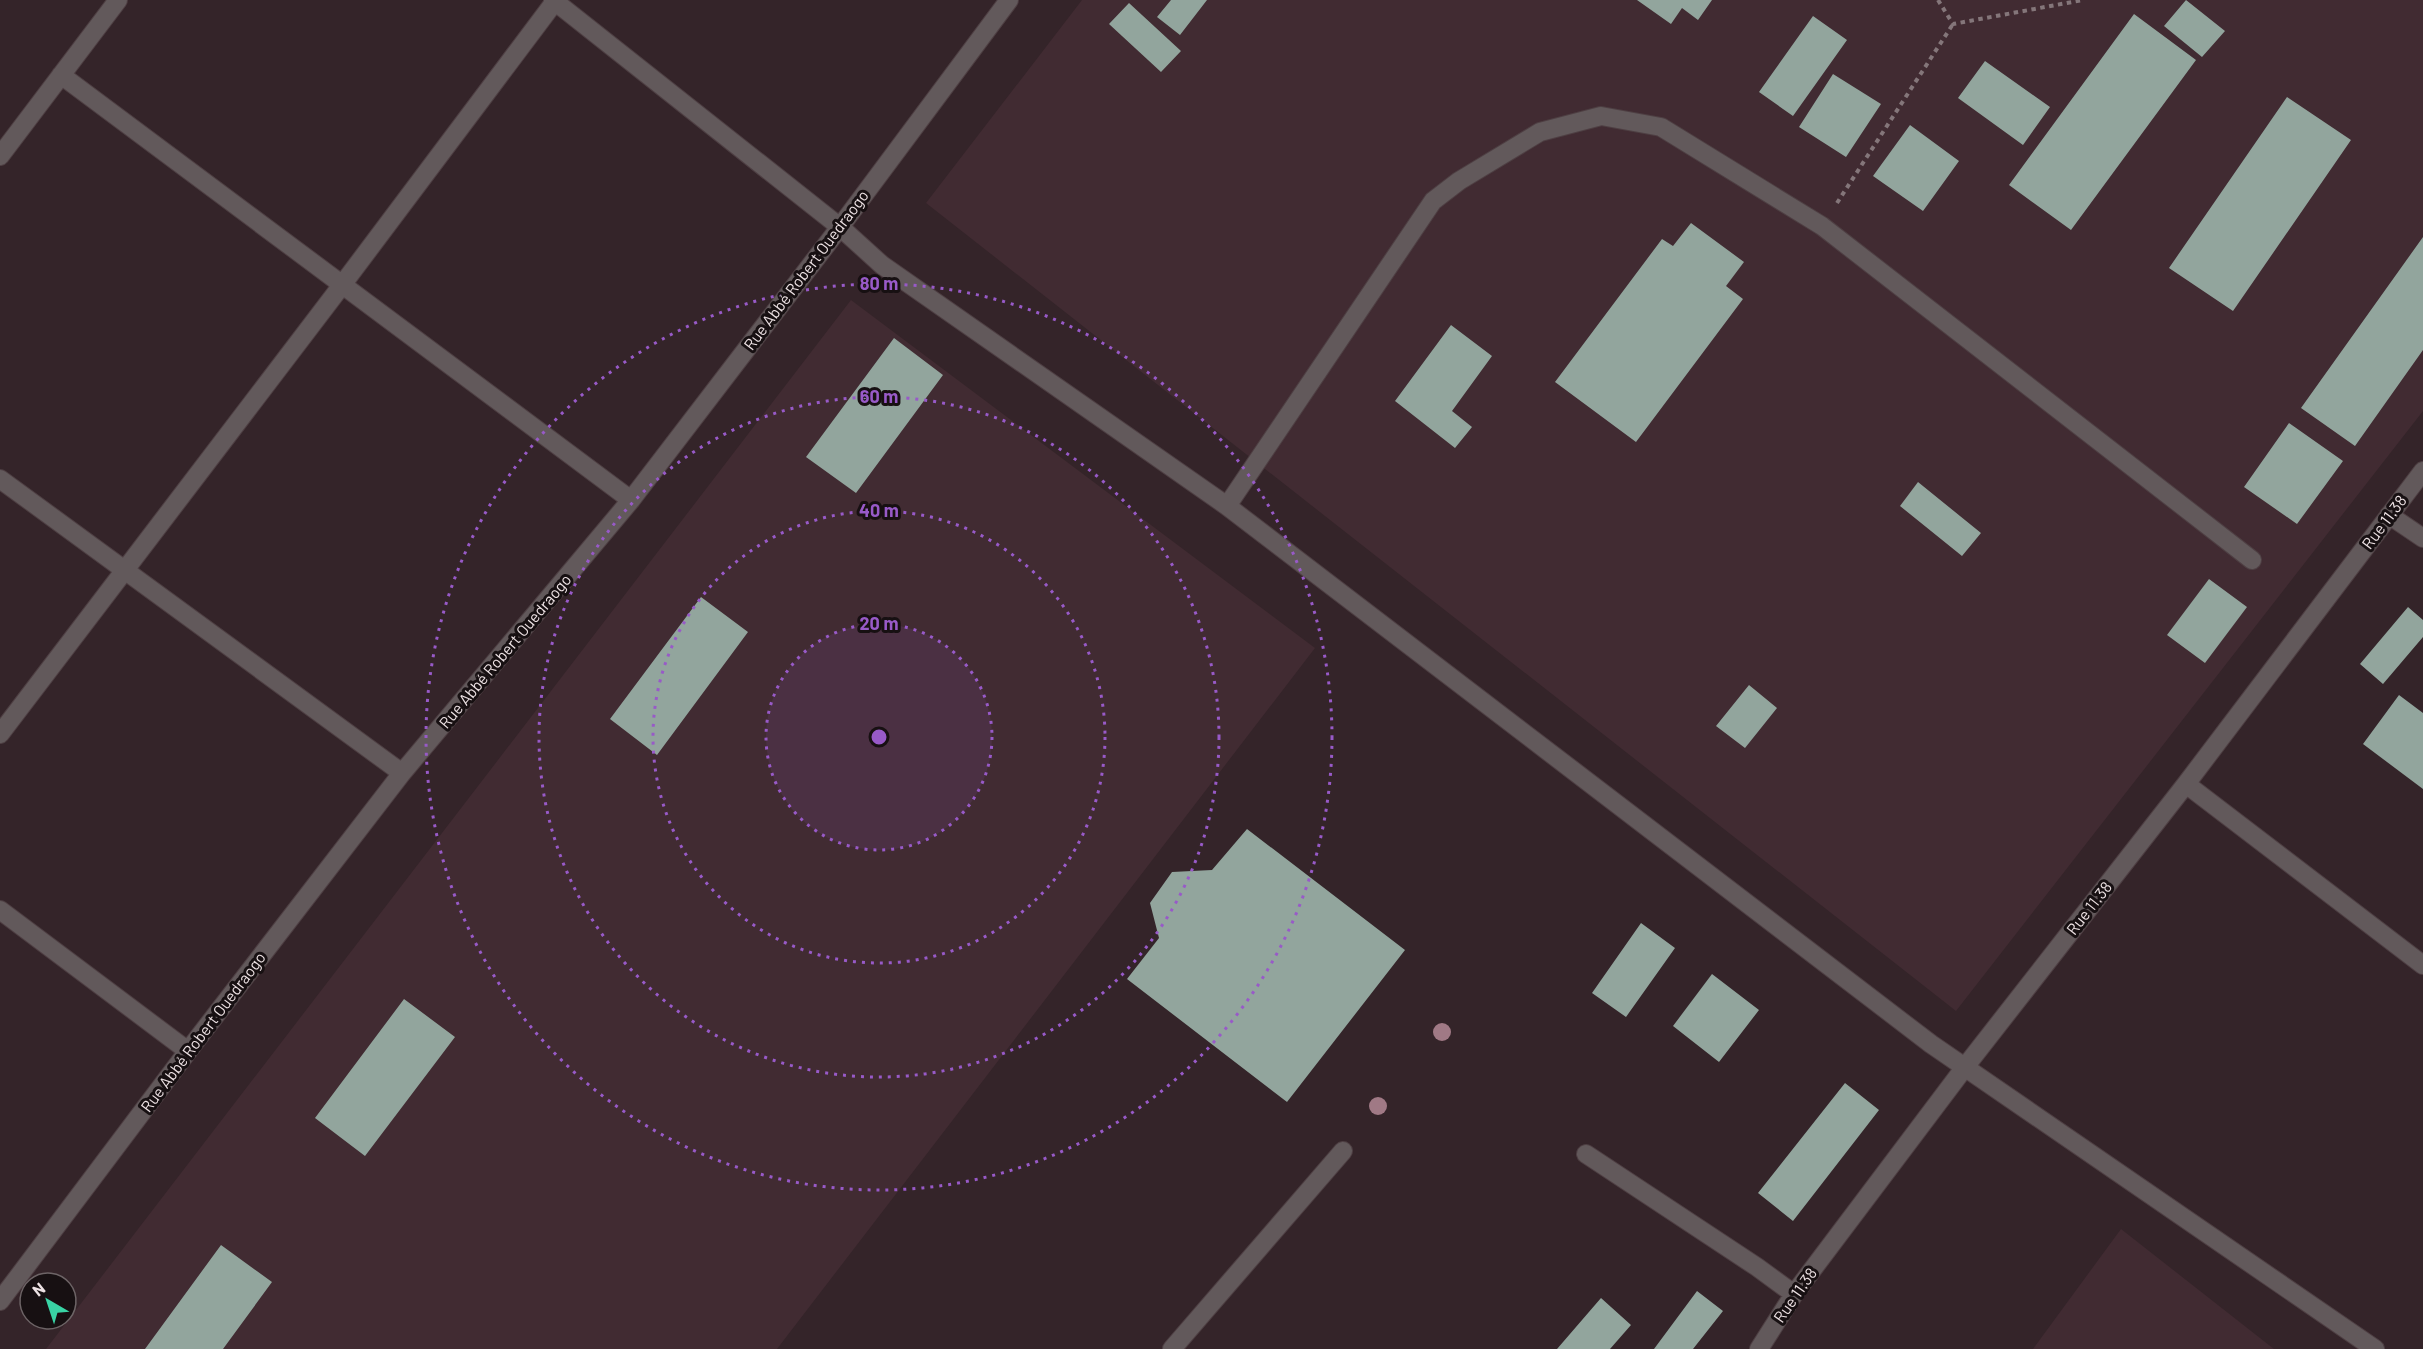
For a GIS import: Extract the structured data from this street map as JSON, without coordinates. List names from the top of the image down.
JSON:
{
  "streets": {
    "street": ["Rue Abbé Robert Ouedraogo", "Rue 11.38"]
  },
  "north": "top left",
  "rings": [
    "80 m",
    "60 m",
    "40 m",
    "20 m"
  ]
}
